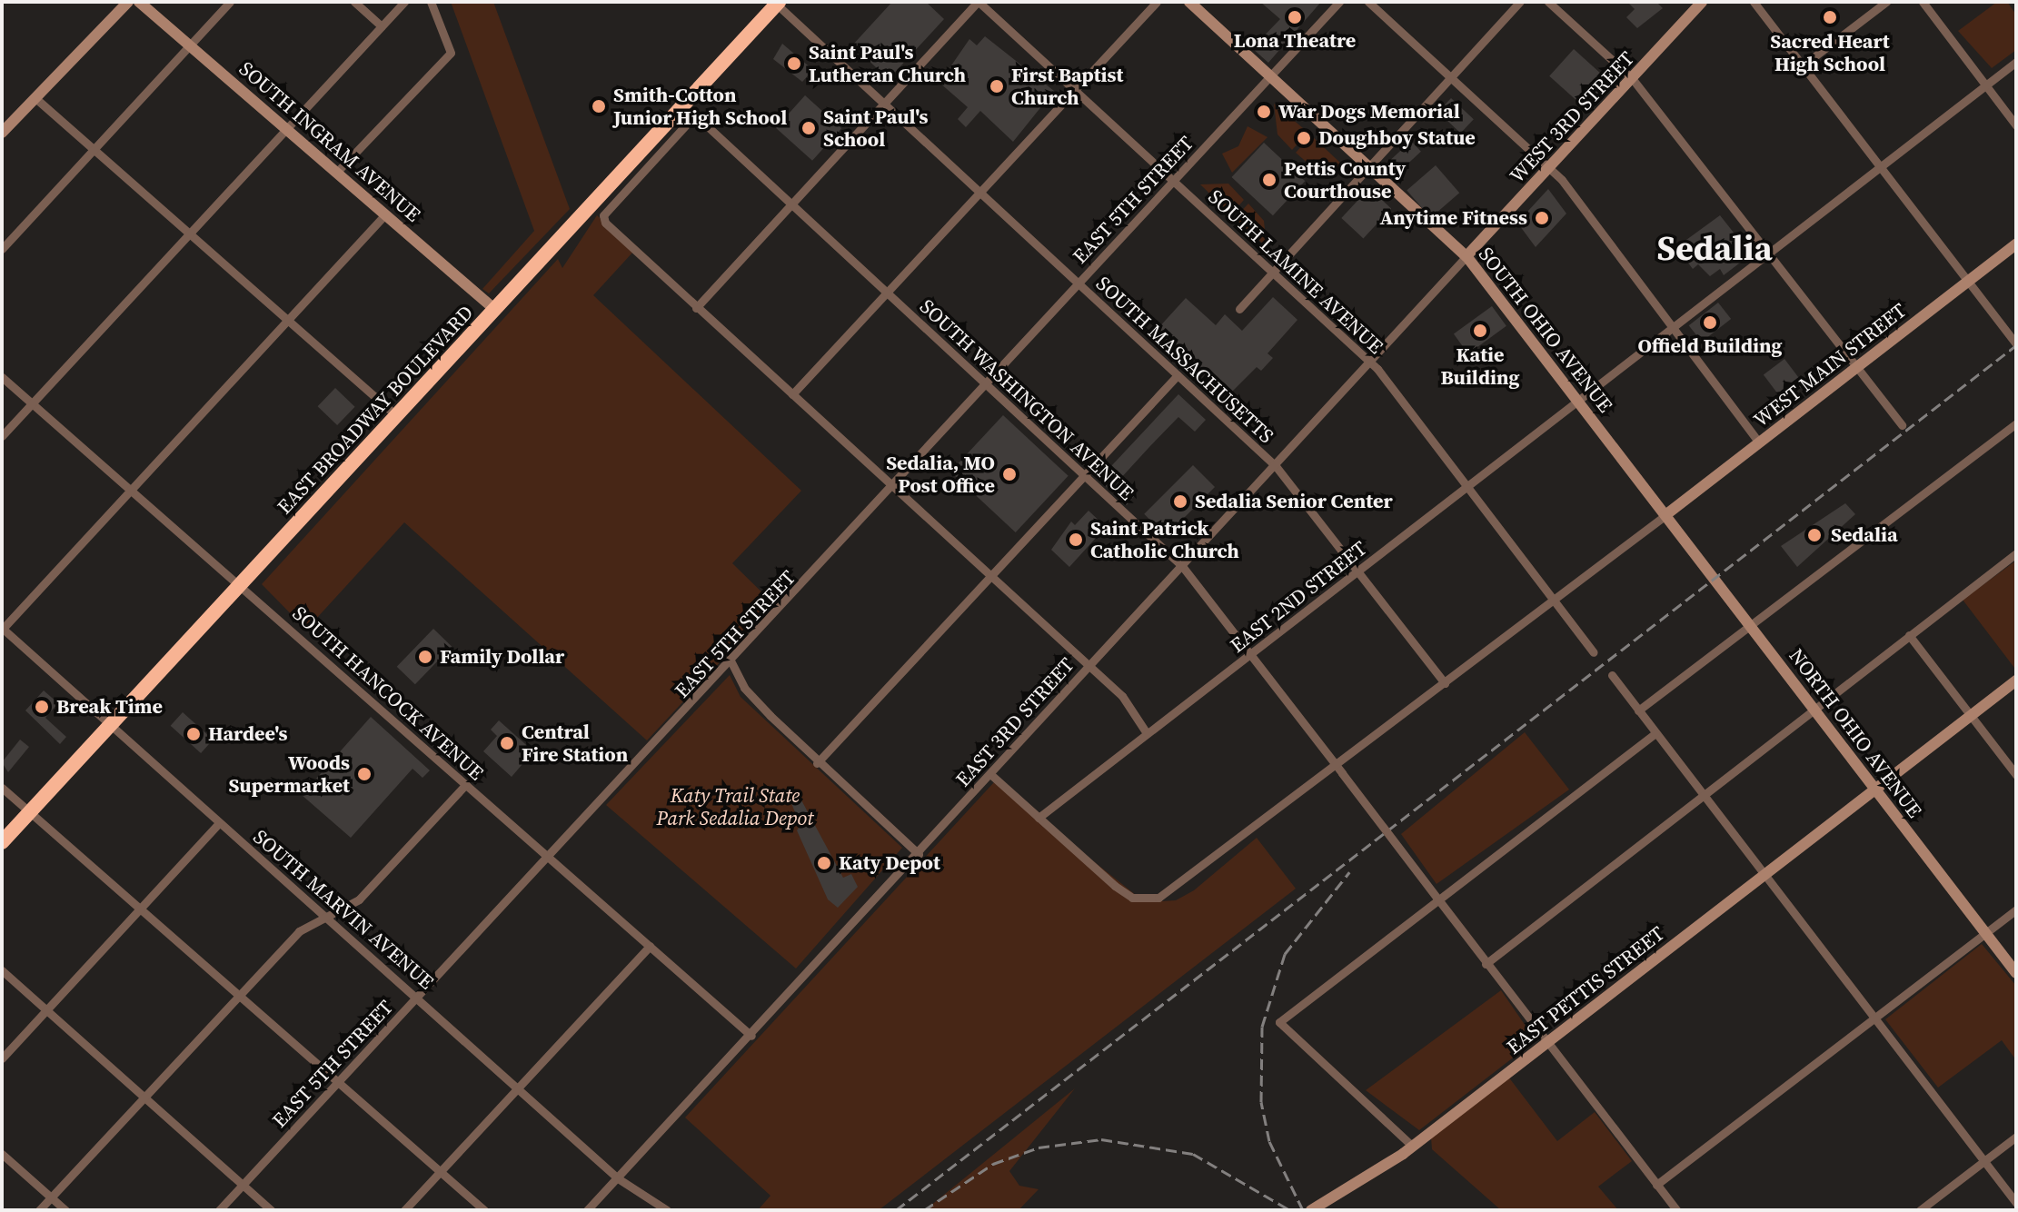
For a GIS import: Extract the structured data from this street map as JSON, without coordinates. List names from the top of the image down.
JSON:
{
  "streets": {
    "highway": ["EAST BROADWAY BOULEVARD"],
    "main road": [
      "WEST 3RD STREET",
      "SOUTH INGRAM AVENUE",
      "SOUTH OHIO AVENUE",
      "WEST MAIN STREET",
      "NORTH OHIO AVENUE",
      "EAST PETTIS STREET"
    ],
    "street": [
      "EAST 5TH STREET",
      "SOUTH LAMINE AVENUE",
      "SOUTH MASSACHUSETTS",
      "SOUTH WASHINGTON AVENUE",
      "EAST 2ND STREET",
      "SOUTH HANCOCK AVENUE",
      "EAST 3RD STREET",
      "SOUTH MARVIN AVENUE"
    ]
  },
  "crossings": [
    ["WEST 3RD STREET", "SOUTH OHIO AVENUE"],
    ["WEST 3RD STREET", "EAST 3RD STREET"],
    ["SOUTH INGRAM AVENUE", "EAST BROADWAY BOULEVARD"],
    ["EAST 5TH STREET", "SOUTH LAMINE AVENUE"],
    ["EAST 5TH STREET", "SOUTH OHIO AVENUE"],
    ["EAST 5TH STREET", "SOUTH MASSACHUSETTS"],
    ["EAST 5TH STREET", "SOUTH WASHINGTON AVENUE"],
    ["EAST 5TH STREET", "SOUTH HANCOCK AVENUE"],
    ["EAST 5TH STREET", "SOUTH MARVIN AVENUE"],
    ["SOUTH LAMINE AVENUE", "EAST 2ND STREET"],
    ["SOUTH LAMINE AVENUE", "EAST 3RD STREET"],
    ["SOUTH OHIO AVENUE", "WEST MAIN STREET"],
    ["SOUTH OHIO AVENUE", "EAST 2ND STREET"],
    ["SOUTH OHIO AVENUE", "EAST 3RD STREET"],
    ["SOUTH OHIO AVENUE", "NORTH OHIO AVENUE"],
    ["SOUTH MASSACHUSETTS", "EAST BROADWAY BOULEVARD"],
    ["SOUTH MASSACHUSETTS", "EAST 2ND STREET"],
    ["SOUTH MASSACHUSETTS", "EAST 3RD STREET"],
    ["WEST MAIN STREET", "NORTH OHIO AVENUE"],
    ["SOUTH WASHINGTON AVENUE", "EAST 2ND STREET"],
    ["SOUTH WASHINGTON AVENUE", "EAST 3RD STREET"],
    ["SOUTH WASHINGTON AVENUE", "EAST PETTIS STREET"],
    ["EAST BROADWAY BOULEVARD", "SOUTH HANCOCK AVENUE"],
    ["EAST BROADWAY BOULEVARD", "SOUTH MARVIN AVENUE"],
    ["SOUTH HANCOCK AVENUE", "EAST 3RD STREET"],
    ["EAST 3RD STREET", "SOUTH MARVIN AVENUE"],
    ["NORTH OHIO AVENUE", "EAST PETTIS STREET"]
  ],
  "districts": ["Sedalia"],
  "parks": ["Katy Trail State Park Sedalia Depot"],
  "places": [
    "Lona Theatre",
    "Sacred Heart High School",
    "Saint Paul's Lutheran Church",
    "First Baptist Church",
    "Smith-Cotton Junior High School",
    "War Dogs Memorial",
    "Saint Paul's School",
    "Doughboy Statue",
    "Pettis County Courthouse",
    "Anytime Fitness",
    "Offield Building",
    "Katie Building",
    "Sedalia, MO Post Office",
    "Sedalia Senior Center",
    "Sedalia",
    "Saint Patrick Catholic Church",
    "Family Dollar",
    "Break Time",
    "Hardee's",
    "Central Fire Station",
    "Woods Supermarket",
    "Katy Depot"
  ]
}
